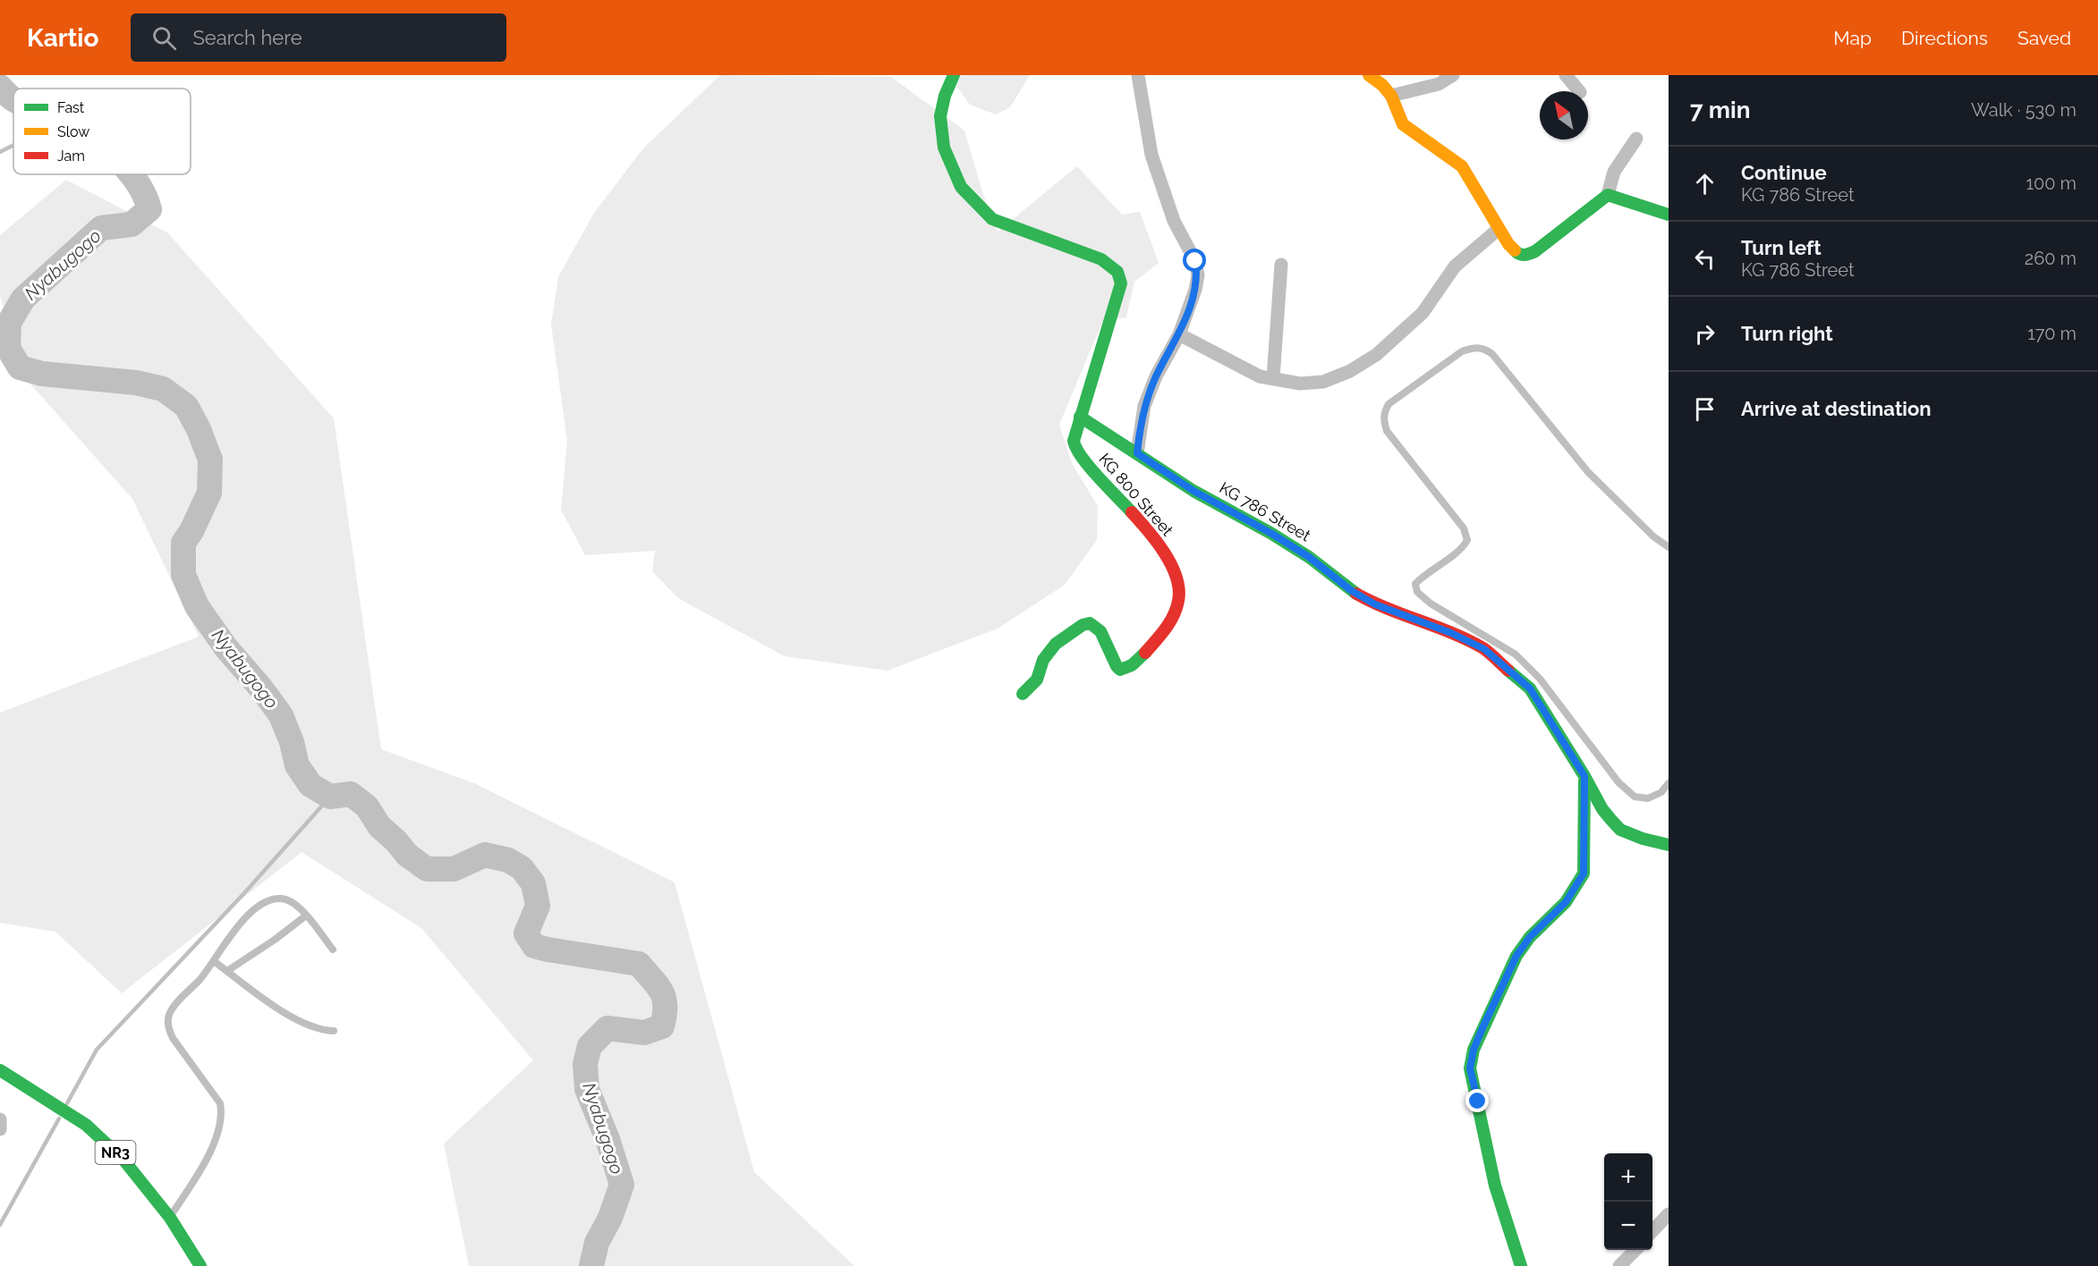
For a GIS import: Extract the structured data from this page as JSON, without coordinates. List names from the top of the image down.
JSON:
{
  "streets": {
    "main road": ["KG 800 Street", "KG 786 Street", "NR3"]
  },
  "crossings": [
    ["KG 800 Street", "KG 786 Street"]
  ],
  "water": ["Nyabugogo"],
  "legend": ["Fast", "Slow", "Jam"],
  "north": "top left",
  "page": {
    "header": "Kartio",
    "search": "Search here",
    "nav": ["Map", "Directions", "Saved"],
    "heading": ["7 min", "Walk · 530 m"],
    "list": [
      ["Continue", "KG 786 Street", "100 m"],
      ["Turn left", "KG 786 Street", "260 m"],
      ["Turn right", "170 m"],
      "Arrive at destination"
    ],
    "map_buttons": ["+", "−"]
  }
}
